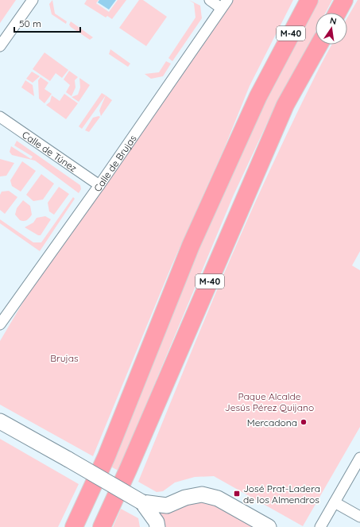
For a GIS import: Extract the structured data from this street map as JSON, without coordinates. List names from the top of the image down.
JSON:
{
  "streets": {
    "highway": ["M-40"],
    "street": ["Calle de Túnez", "Calle de Brujas"]
  },
  "crossings": [
    ["Calle de Túnez", "Calle de Brujas"]
  ],
  "parks": ["Brujas", "Paque Alcalde Jesús Pérez Quijano"],
  "places": {
    "other": ["Mercadona"],
    "transit": ["José Prat-Ladera de los Almendros"]
  },
  "scale_bar": "50 m",
  "north": "top"
}
